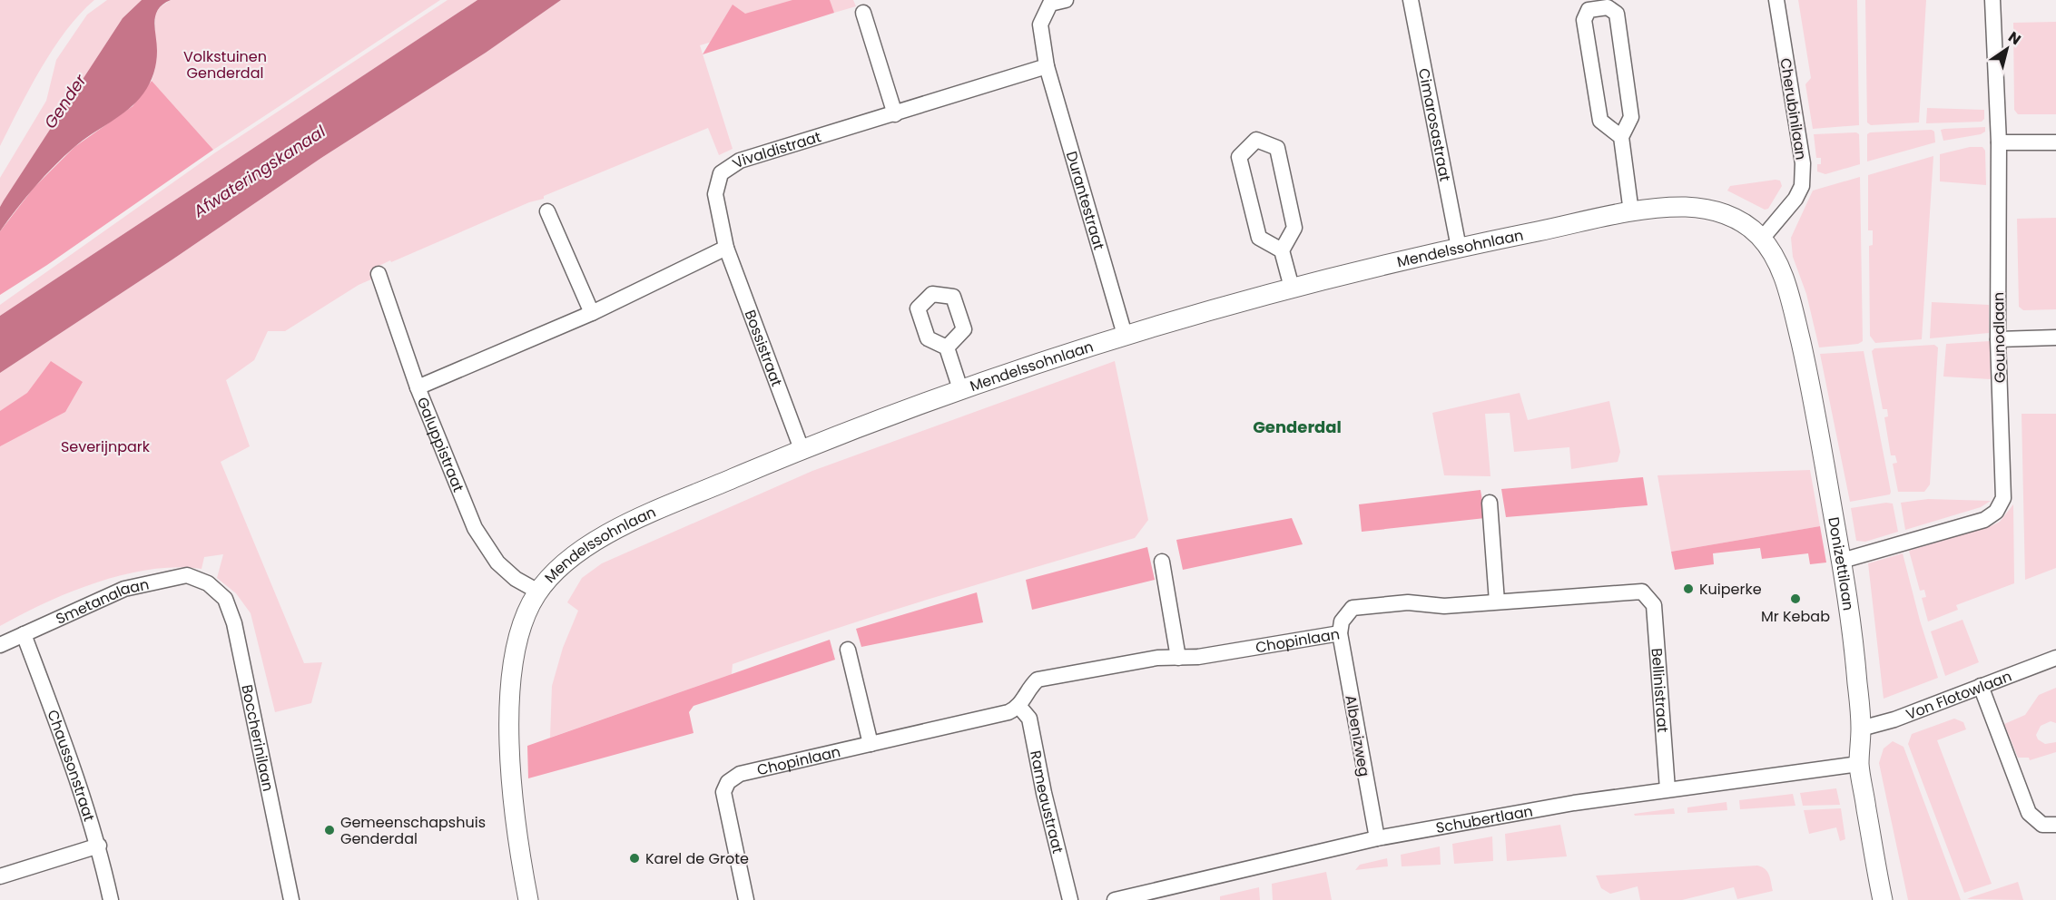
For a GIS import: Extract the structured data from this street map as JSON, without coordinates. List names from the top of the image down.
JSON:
{
  "streets": {
    "street": [
      "Cherubinilaan",
      "Cimarosastraat",
      "Vivaldistraat",
      "Durantestraat",
      "Mendelssohnlaan",
      "Gounodlaan",
      "Bossistraat",
      "Galuppistraat",
      "Donizettilaan",
      "Smetanalaan",
      "Chopinlaan",
      "Bellinistraat",
      "Von Flotowlaan",
      "Albenizweg",
      "Boccherinilaan",
      "Chaussonstraat",
      "Rameaustraat",
      "Schubertlaan"
    ]
  },
  "crossings": [
    ["Cherubinilaan", "Mendelssohnlaan"],
    ["Cherubinilaan", "Donizettilaan"],
    ["Cimarosastraat", "Mendelssohnlaan"],
    ["Vivaldistraat", "Durantestraat"],
    ["Vivaldistraat", "Bossistraat"],
    ["Durantestraat", "Mendelssohnlaan"],
    ["Mendelssohnlaan", "Bossistraat"],
    ["Mendelssohnlaan", "Galuppistraat"],
    ["Mendelssohnlaan", "Donizettilaan"],
    ["Gounodlaan", "Donizettilaan"],
    ["Donizettilaan", "Von Flotowlaan"],
    ["Donizettilaan", "Schubertlaan"],
    ["Smetanalaan", "Boccherinilaan"],
    ["Smetanalaan", "Chaussonstraat"],
    ["Chopinlaan", "Bellinistraat"],
    ["Chopinlaan", "Albenizweg"],
    ["Chopinlaan", "Rameaustraat"],
    ["Bellinistraat", "Schubertlaan"],
    ["Albenizweg", "Schubertlaan"]
  ],
  "districts": ["Genderdal"],
  "water": ["Gender", "Afwateringskanaal"],
  "parks": ["Volkstuinen Genderdal", "Severijnpark"],
  "places": [
    "Kuiperke",
    "Mr Kebab",
    "Gemeenschapshuis Genderdal",
    "Karel de Grote"
  ],
  "north": "top right"
}
